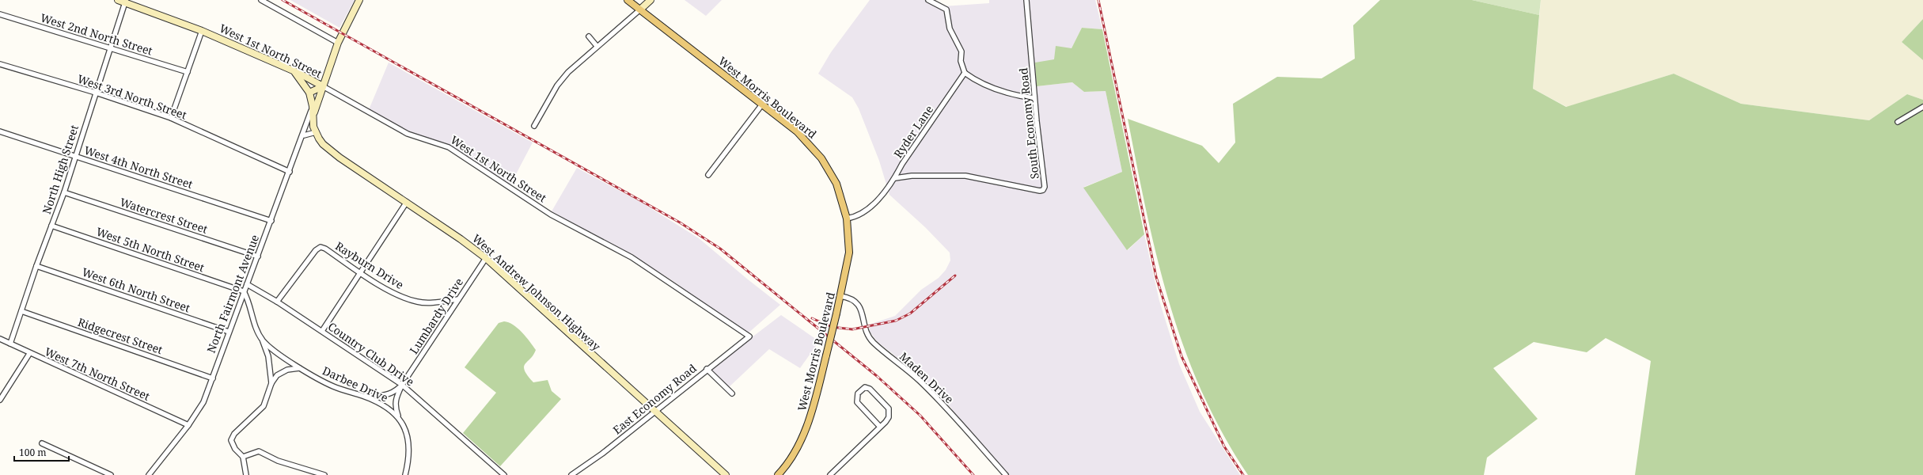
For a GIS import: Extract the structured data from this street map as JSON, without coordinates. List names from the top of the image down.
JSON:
{
  "streets": {
    "main road": ["West 1st North Street", "West Morris Boulevard", "West Andrew Johnson Highway"],
    "street": [
      "West 2nd North Street",
      "West 3rd North Street",
      "South Economy Road",
      "Ryder Lane",
      "West 4th North Street",
      "North High Street",
      "Watercrest Street",
      "West 5th North Street",
      "Rayburn Drive",
      "West 6th North Street",
      "North Fairmont Avenue",
      "Lumbardy Drive",
      "Ridgecrest Street",
      "Country Club Drive",
      "West 7th North Street",
      "Maden Drive",
      "Darbee Drive",
      "East Economy Road"
    ]
  },
  "crossings": [
    ["West 2nd North Street", "North High Street"],
    ["West 1st North Street", "North High Street"],
    ["West 1st North Street", "West Andrew Johnson Highway"],
    ["West 1st North Street", "East Economy Road"],
    ["West 3rd North Street", "North High Street"],
    ["West 3rd North Street", "North Fairmont Avenue"],
    ["West Morris Boulevard", "Ryder Lane"],
    ["West Morris Boulevard", "Maden Drive"],
    ["South Economy Road", "Ryder Lane"],
    ["West 4th North Street", "North High Street"],
    ["West 4th North Street", "North Fairmont Avenue"],
    ["North High Street", "Watercrest Street"],
    ["North High Street", "West 5th North Street"],
    ["North High Street", "West 6th North Street"],
    ["North High Street", "Ridgecrest Street"],
    ["North High Street", "West 7th North Street"],
    ["Watercrest Street", "North Fairmont Avenue"],
    ["West 5th North Street", "North Fairmont Avenue"],
    ["West 5th North Street", "Darbee Drive"],
    ["Rayburn Drive", "Lumbardy Drive"],
    ["Rayburn Drive", "Country Club Drive"],
    ["West 6th North Street", "North Fairmont Avenue"],
    ["West Andrew Johnson Highway", "North Fairmont Avenue"],
    ["West Andrew Johnson Highway", "Lumbardy Drive"],
    ["West Andrew Johnson Highway", "East Economy Road"],
    ["North Fairmont Avenue", "Ridgecrest Street"],
    ["North Fairmont Avenue", "Country Club Drive"],
    ["North Fairmont Avenue", "West 7th North Street"],
    ["North Fairmont Avenue", "Darbee Drive"],
    ["Lumbardy Drive", "Country Club Drive"]
  ],
  "scale_bar": "100 m"
}
